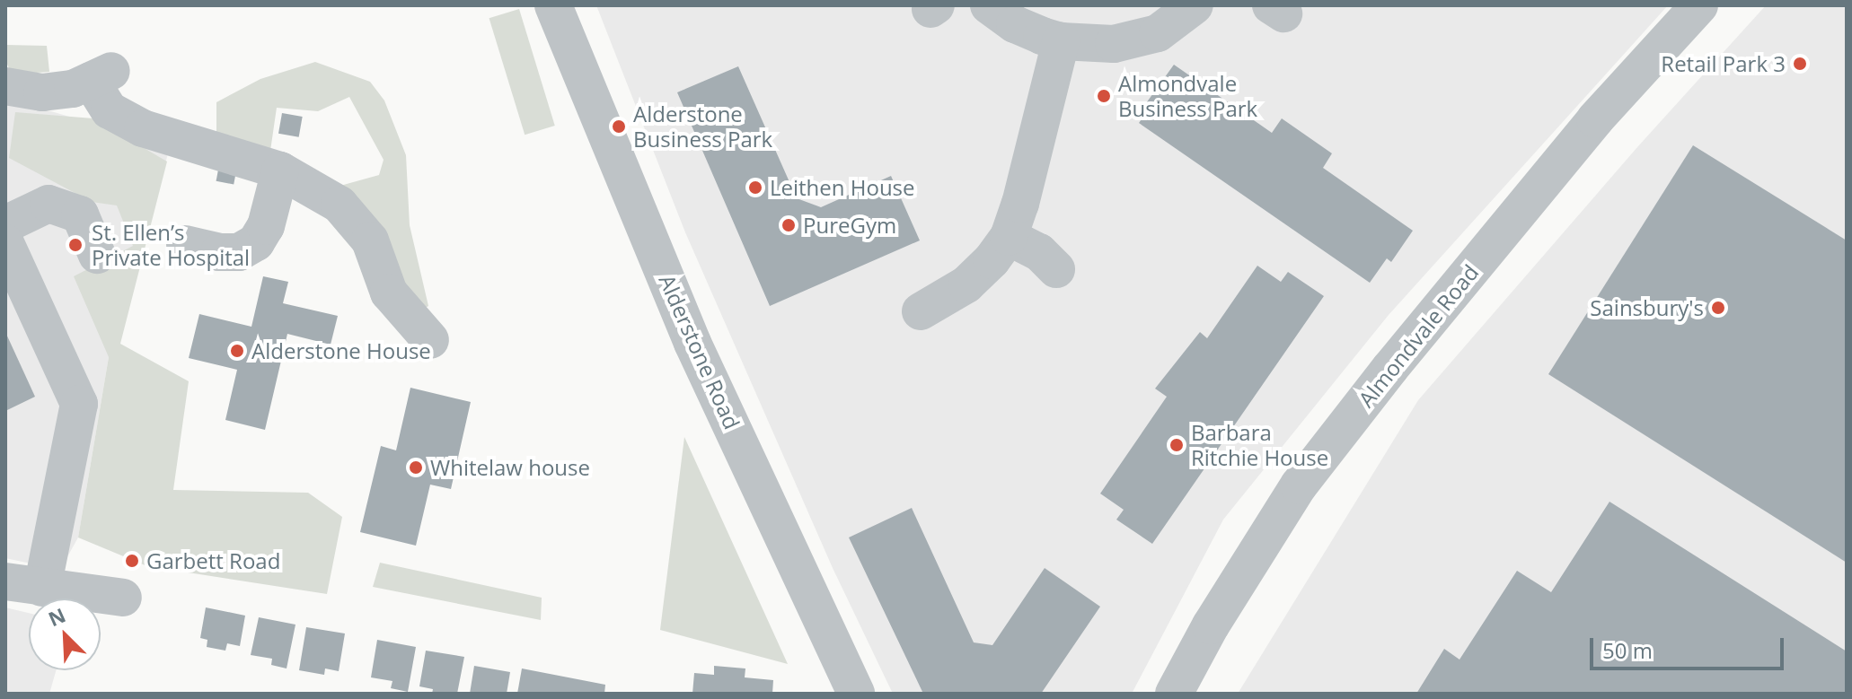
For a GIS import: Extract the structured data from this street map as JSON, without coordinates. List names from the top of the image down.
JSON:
{
  "streets": {
    "street": ["Almondvale Road", "Alderstone Road"]
  },
  "places": [
    "Retail Park 3",
    "Almondvale Business Park",
    "Alderstone Business Park",
    "Leithen House",
    "PureGym",
    "St. Ellen’s Private Hospital",
    "Sainsbury's",
    "Alderstone House",
    "Barbara Ritchie House",
    "Whitelaw house",
    "Garbett Road"
  ],
  "scale_bar": "50 m",
  "north": "top left"
}
